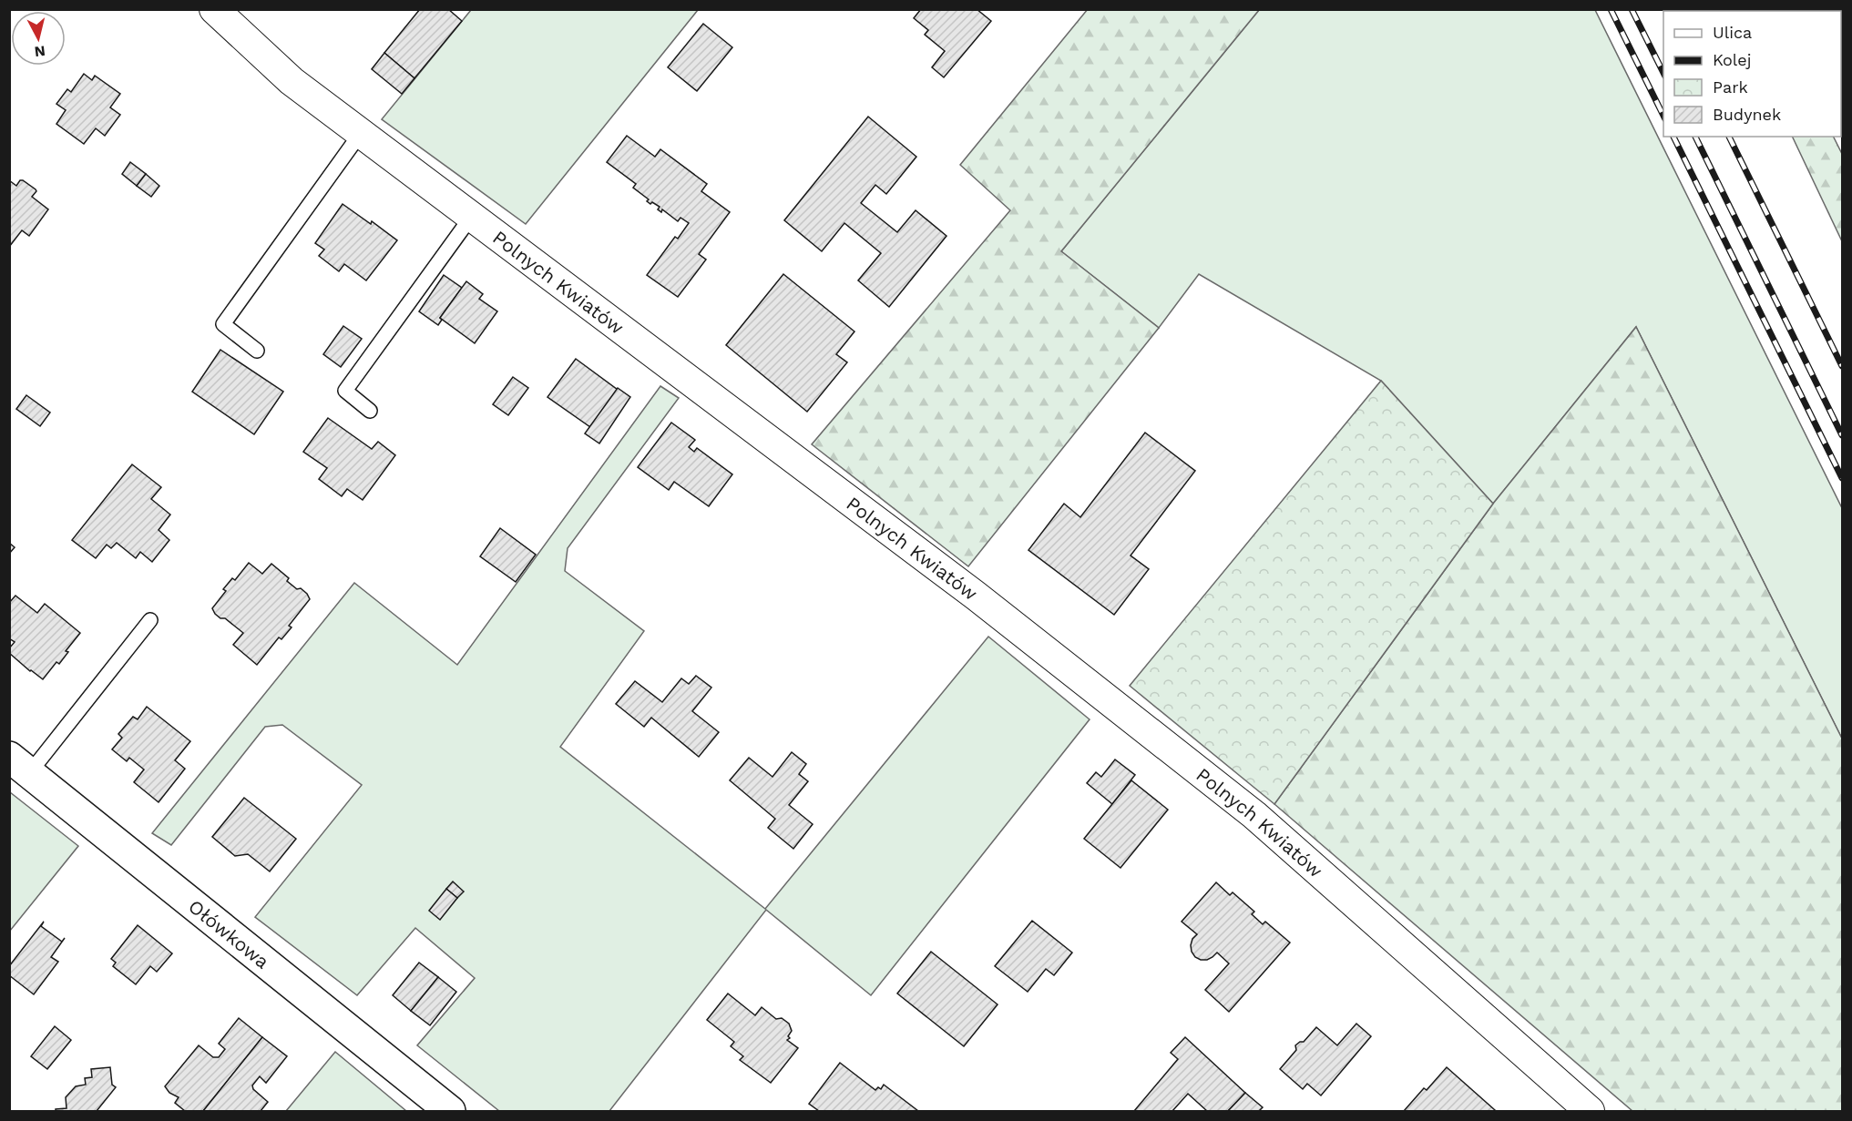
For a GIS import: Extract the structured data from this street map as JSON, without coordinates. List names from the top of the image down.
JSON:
{
  "streets": {
    "street": ["Polnych Kwiatów", "Ołówkowa"]
  },
  "legend": [
    "Ulica",
    "Kolej",
    "Park",
    "Budynek"
  ],
  "north": "bottom"
}
